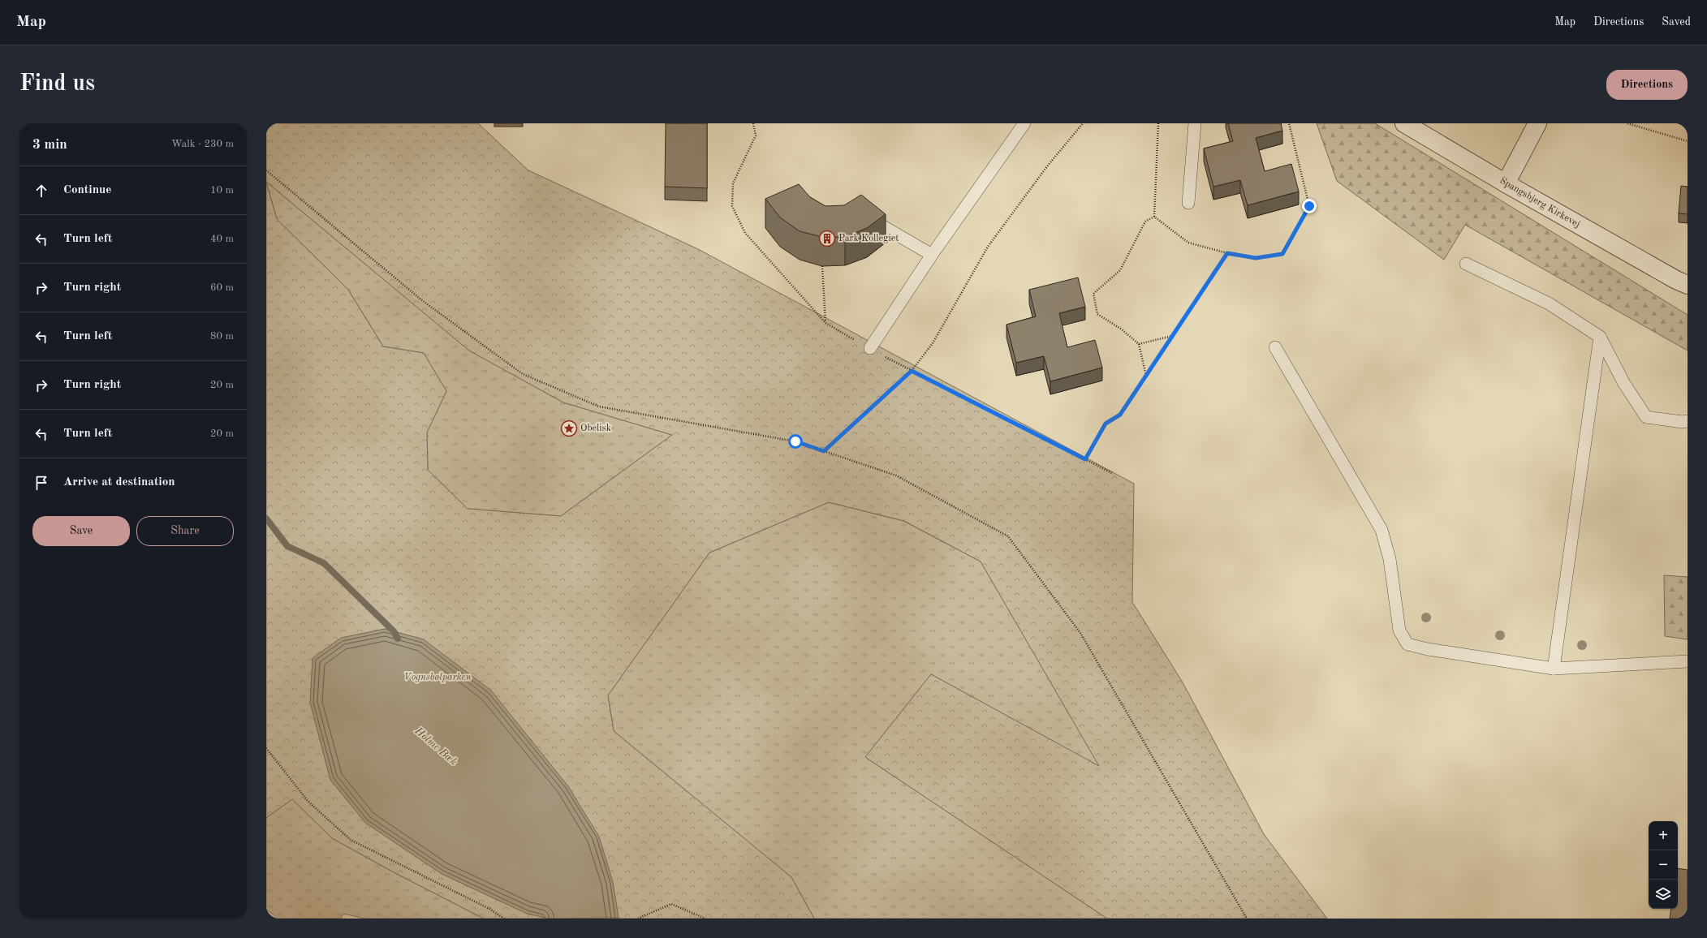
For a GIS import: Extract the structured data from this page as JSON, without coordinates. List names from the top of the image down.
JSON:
{
  "streets": {
    "street": ["Spangsbjerg Kirkevej"]
  },
  "water": ["Holme Bæk"],
  "parks": ["Vognsbølparken"],
  "places": {
    "building": ["Park Kollegiet"],
    "place": ["Obelisk"]
  },
  "page": {
    "header": "Map",
    "nav": ["Map", "Directions", "Saved"],
    "buttons": [
      "Directions",
      ["Save", "Share"]
    ],
    "title": "Find us",
    "heading": ["3 min", "Walk · 230 m"],
    "list": [
      ["Continue", "10 m"],
      ["Turn left", "40 m"],
      ["Turn right", "60 m"],
      ["Turn left", "80 m"],
      ["Turn right", "20 m"],
      ["Turn left", "20 m"],
      "Arrive at destination"
    ],
    "map_buttons": ["+", "−"]
  }
}
